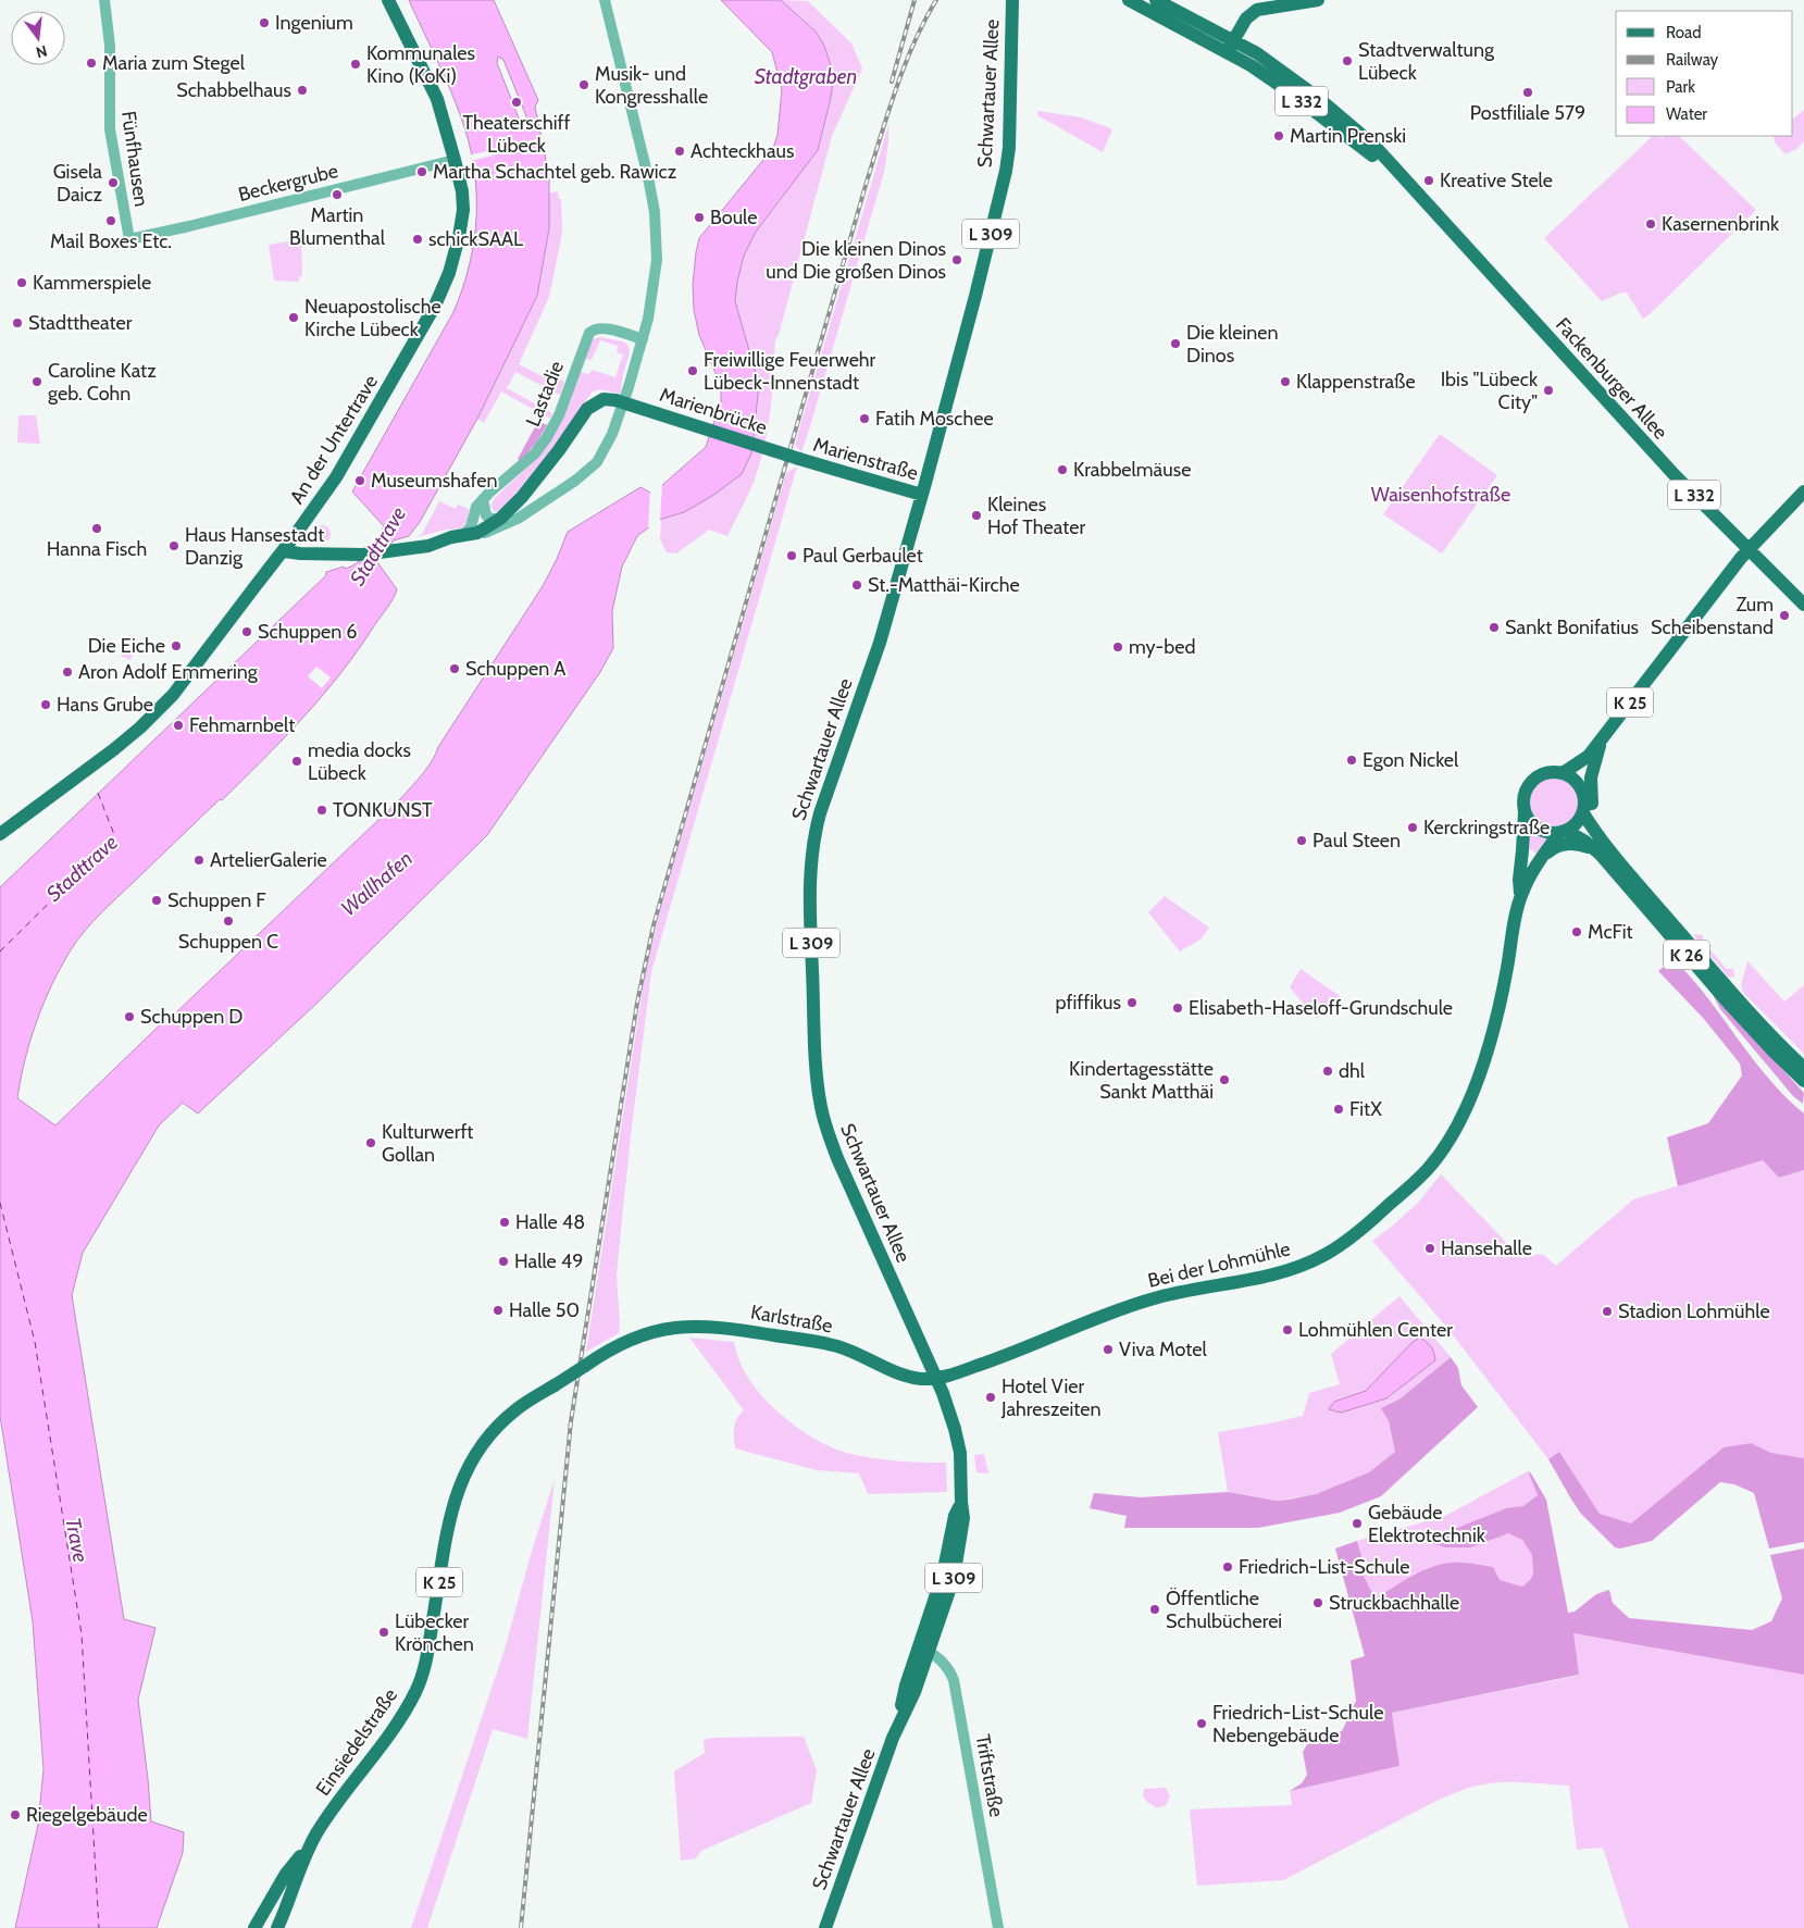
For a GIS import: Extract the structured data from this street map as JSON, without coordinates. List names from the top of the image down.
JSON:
{
  "streets": {
    "main road": [
      "Schwartauer Allee",
      "L 332",
      "L 309",
      "Fackenburger Allee",
      "Marienbrücke",
      "An der Untertrave",
      "Marienstraße",
      "K 25",
      "K 26",
      "Bei der Lohmühle",
      "Karlstraße",
      "Einsiedelstraße"
    ],
    "street": [
      "Fünfhausen",
      "Beckergrube",
      "Lastadie",
      "Triftstraße"
    ]
  },
  "crossings": [
    ["Schwartauer Allee", "Marienstraße"],
    ["Schwartauer Allee", "Bei der Lohmühle"],
    ["Schwartauer Allee", "Karlstraße"],
    ["Schwartauer Allee", "Triftstraße"],
    ["Fünfhausen", "Beckergrube"],
    ["Beckergrube", "An der Untertrave"],
    ["Fackenburger Allee", "K 25"],
    ["Marienbrücke", "Marienstraße"],
    ["K 25", "K 26"],
    ["K 25", "Bei der Lohmühle"],
    ["K 26", "Bei der Lohmühle"],
    ["Bei der Lohmühle", "Karlstraße"],
    ["Karlstraße", "Einsiedelstraße"]
  ],
  "water": [
    "Stadtgraben",
    "Stadttrave",
    "Wallhafen",
    "Trave"
  ],
  "parks": ["Waisenhofstraße"],
  "places": [
    "Ingenium",
    "Stadtverwaltung Lübeck",
    "Maria zum Stegel",
    "Kommunales Kino (KoKi)",
    "Musik- und Kongresshalle",
    "Schabbelhaus",
    "Postfiliale 579",
    "Theaterschiff Lübeck",
    "Martin Prenski",
    "Achteckhaus",
    "Martha Schachtel geb. Rawicz",
    "Kreative Stele",
    "Gisela Daicz",
    "Martin Blumenthal",
    "Boule",
    "Mail Boxes Etc.",
    "Kasernenbrink",
    "schickSAAL",
    "Die kleinen Dinos und Die großen Dinos",
    "Kammerspiele",
    "Neuapostolische Kirche Lübeck",
    "Stadttheater",
    "Die kleinen Dinos",
    "Freiwillige Feuerwehr Lübeck-Innenstadt",
    "Caroline Katz geb. Cohn",
    "Klappenstraße",
    "Ibis \"Lübeck City\"",
    "Fatih Moschee",
    "Krabbelmäuse",
    "Museumshafen",
    "Kleines Hof Theater",
    "Hanna Fisch",
    "Haus Hansestadt Danzig",
    "Paul Gerbaulet",
    "St.-Matthäi-Kirche",
    "Zum Scheibenstand",
    "Sankt Bonifatius",
    "Schuppen 6",
    "Die Eiche",
    "my-bed",
    "Schuppen A",
    "Aron Adolf Emmering",
    "Hans Grube",
    "Fehmarnbelt",
    "Egon Nickel",
    "media docks Lübeck",
    "TONKUNST",
    "Kerckringstraße",
    "Paul Steen",
    "ArtelierGalerie",
    "Schuppen F",
    "Schuppen C",
    "McFit",
    "pfiffikus",
    "Elisabeth-Haseloff-Grundschule",
    "Schuppen D",
    "dhl",
    "Kindertagesstätte Sankt Matthäi",
    "FitX",
    "Kulturwerft Gollan",
    "Halle 48",
    "Hansehalle",
    "Halle 49",
    "Halle 50",
    "Stadion Lohmühle",
    "Lohmühlen Center",
    "Viva Motel",
    "Hotel Vier Jahreszeiten",
    "Gebäude Elektrotechnik",
    "Friedrich-List-Schule",
    "Struckbachhalle",
    "Öffentliche Schulbücherei",
    "Lübecker Krönchen",
    "Friedrich-List-Schule Nebengebäude",
    "Riegelgebäude"
  ],
  "legend": [
    "Road",
    "Railway",
    "Park",
    "Water"
  ],
  "north": "bottom"
}
